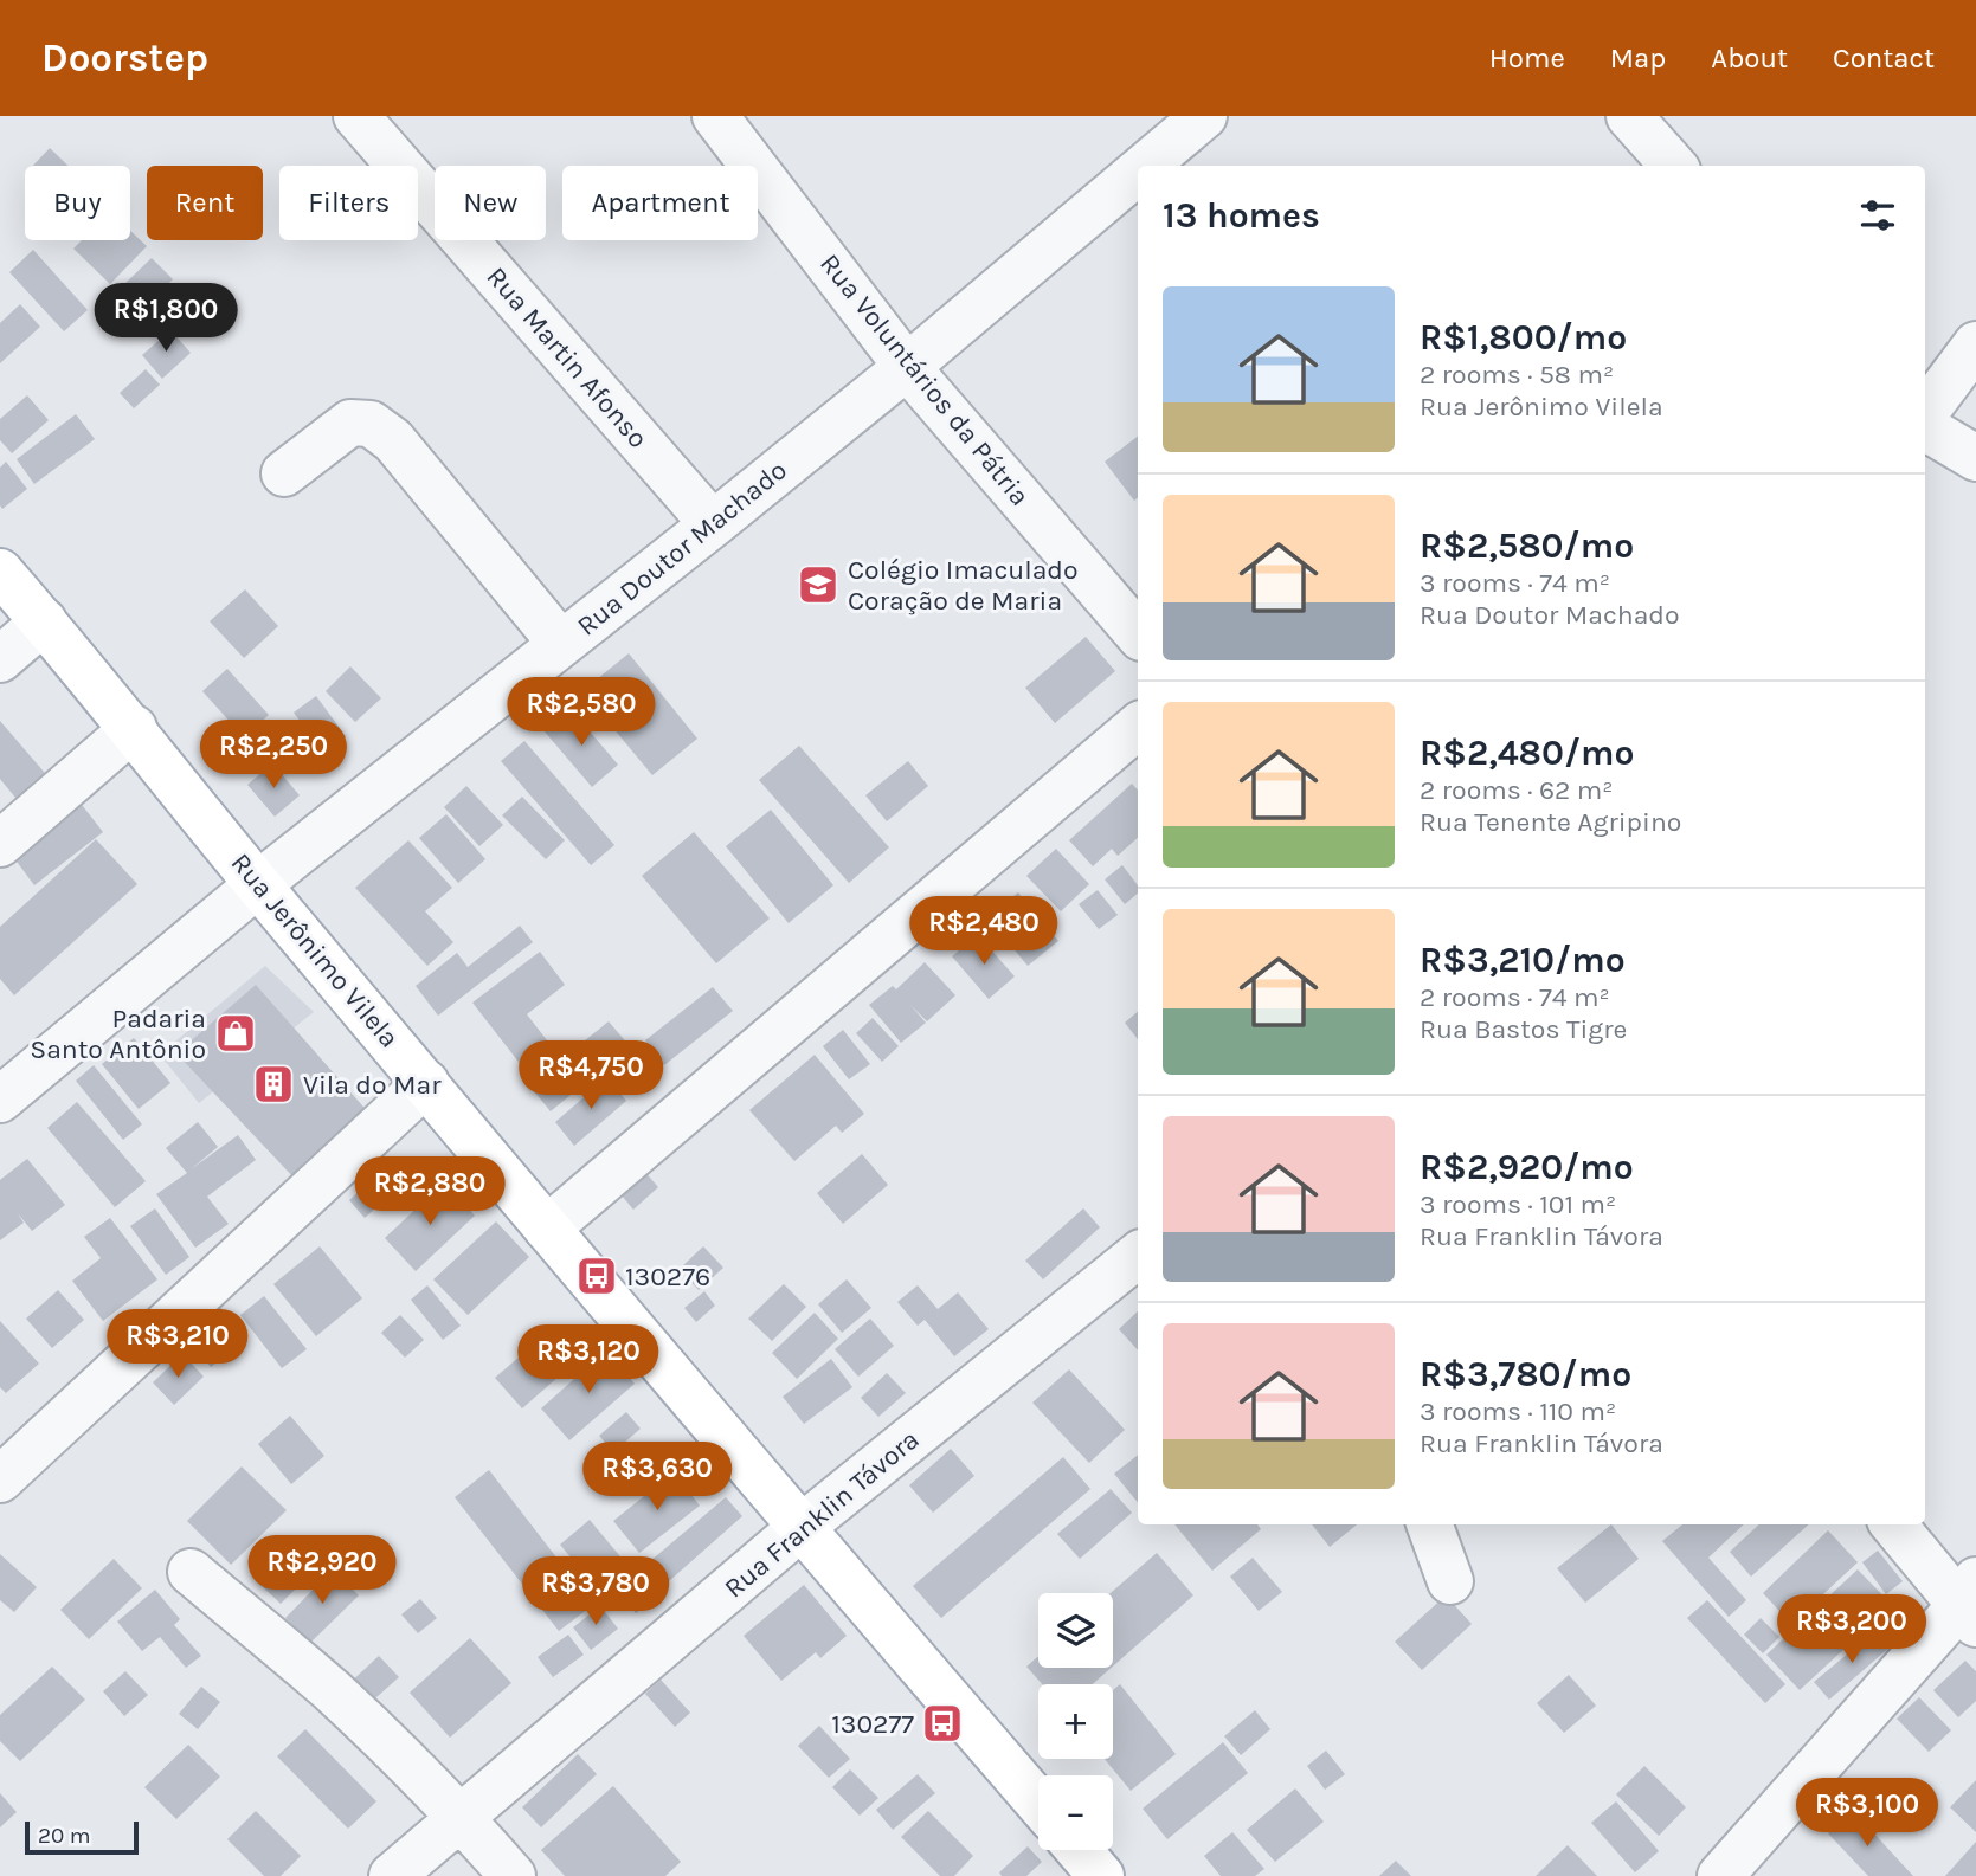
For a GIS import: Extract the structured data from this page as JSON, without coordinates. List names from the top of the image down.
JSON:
{
  "streets": {
    "main road": ["Rua Jerônimo Vilela"],
    "street": [
      "Rua Martin Afonso",
      "Rua Voluntários da Pátria",
      "Rua Doutor Machado",
      "Rua Franklin Távora"
    ]
  },
  "crossings": [
    ["Rua Martin Afonso", "Rua Doutor Machado"],
    ["Rua Voluntários da Pátria", "Rua Doutor Machado"],
    ["Rua Doutor Machado", "Rua Jerônimo Vilela"],
    ["Rua Jerônimo Vilela", "Rua Franklin Távora"]
  ],
  "places": {
    "school or university": ["Colégio Imaculado Coração de Maria"],
    "shop": ["Padaria Santo Antônio"],
    "building": ["Vila do Mar"],
    "bus stop": ["130276", "130277"]
  },
  "scale_bar": "20 m",
  "page": {
    "header": "Doorstep",
    "nav": [
      "Home",
      "Map",
      "About",
      "Contact"
    ],
    "chip": [
      "Buy",
      "Rent",
      "Filters",
      "New",
      "Apartment"
    ],
    "heading": "13 homes",
    "list": [
      {
        "name": "R$1,800/mo",
        "note": "2 rooms · 58 m² · Rua Jerônimo Vilela"
      },
      {
        "name": "R$2,580/mo",
        "note": "3 rooms · 74 m² · Rua Doutor Machado"
      },
      {
        "name": "R$2,480/mo",
        "note": "2 rooms · 62 m² · Rua Tenente Agripino"
      },
      {
        "name": "R$3,210/mo",
        "note": "2 rooms · 74 m² · Rua Bastos Tigre"
      },
      {
        "name": "R$2,920/mo",
        "note": "3 rooms · 101 m² · Rua Franklin Távora"
      },
      {
        "name": "R$3,780/mo",
        "note": "3 rooms · 110 m² · Rua Franklin Távora"
      }
    ],
    "price": [
      "R$1,800",
      "R$2,580",
      "R$2,250",
      "R$2,480",
      "R$4,750",
      "R$2,880",
      "R$3,210",
      "R$3,120",
      "R$3,630",
      "R$2,920",
      "R$3,780",
      "R$3,200",
      "R$3,100"
    ],
    "map_buttons": ["+", "−"],
    "scale": "20 m"
  }
}
